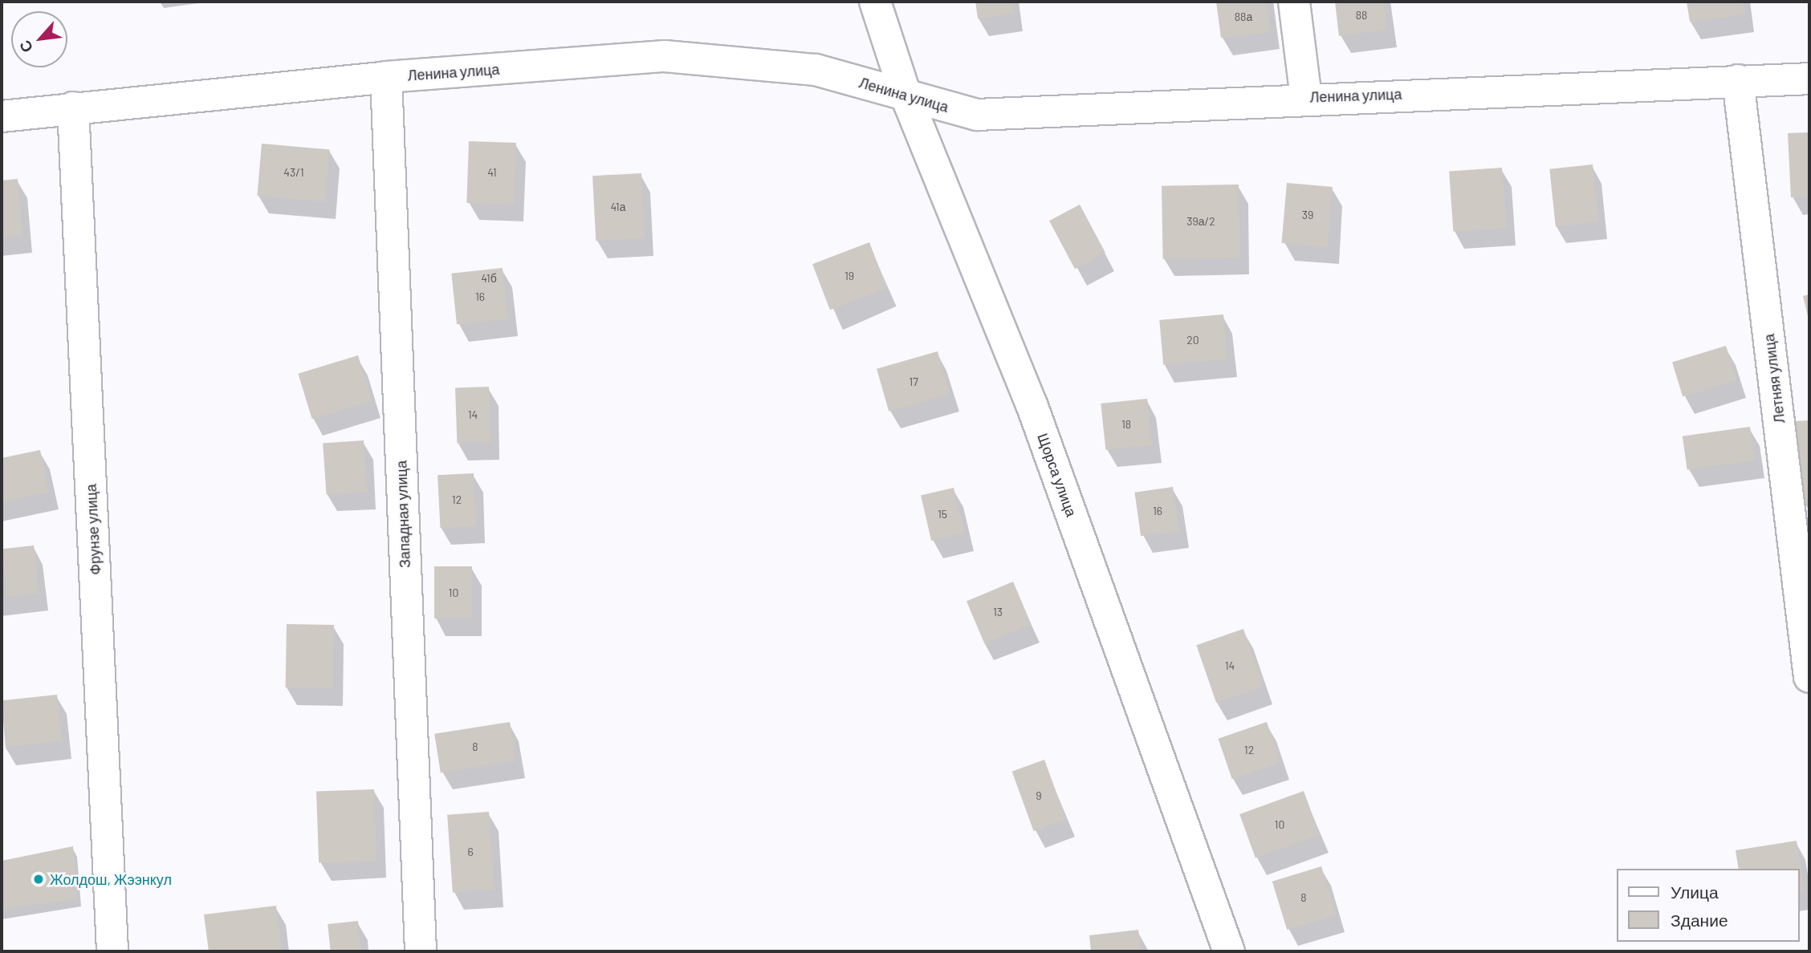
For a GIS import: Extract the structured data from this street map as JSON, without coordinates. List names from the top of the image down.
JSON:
{
  "streets": {
    "street": [
      "Ленина улица",
      "Летняя улица",
      "Щорса улица",
      "Западная улица",
      "Фрунзе улица"
    ]
  },
  "crossings": [
    ["Ленина улица", "Летняя улица"],
    ["Ленина улица", "Щорса улица"],
    ["Ленина улица", "Западная улица"],
    ["Ленина улица", "Фрунзе улица"]
  ],
  "places": ["Жолдош, Жээнкул"],
  "house_numbers": [
    "88",
    "88а",
    "43/1",
    "41",
    "41а",
    "39",
    "39а/2",
    "19",
    "41б",
    "16",
    "20",
    "17",
    "14",
    "18",
    "12",
    "16",
    "15",
    "10",
    "13",
    "14",
    "8",
    "12",
    "9",
    "10",
    "6",
    "8"
  ],
  "legend": ["Улица", "Здание"],
  "north": "bottom left"
}
